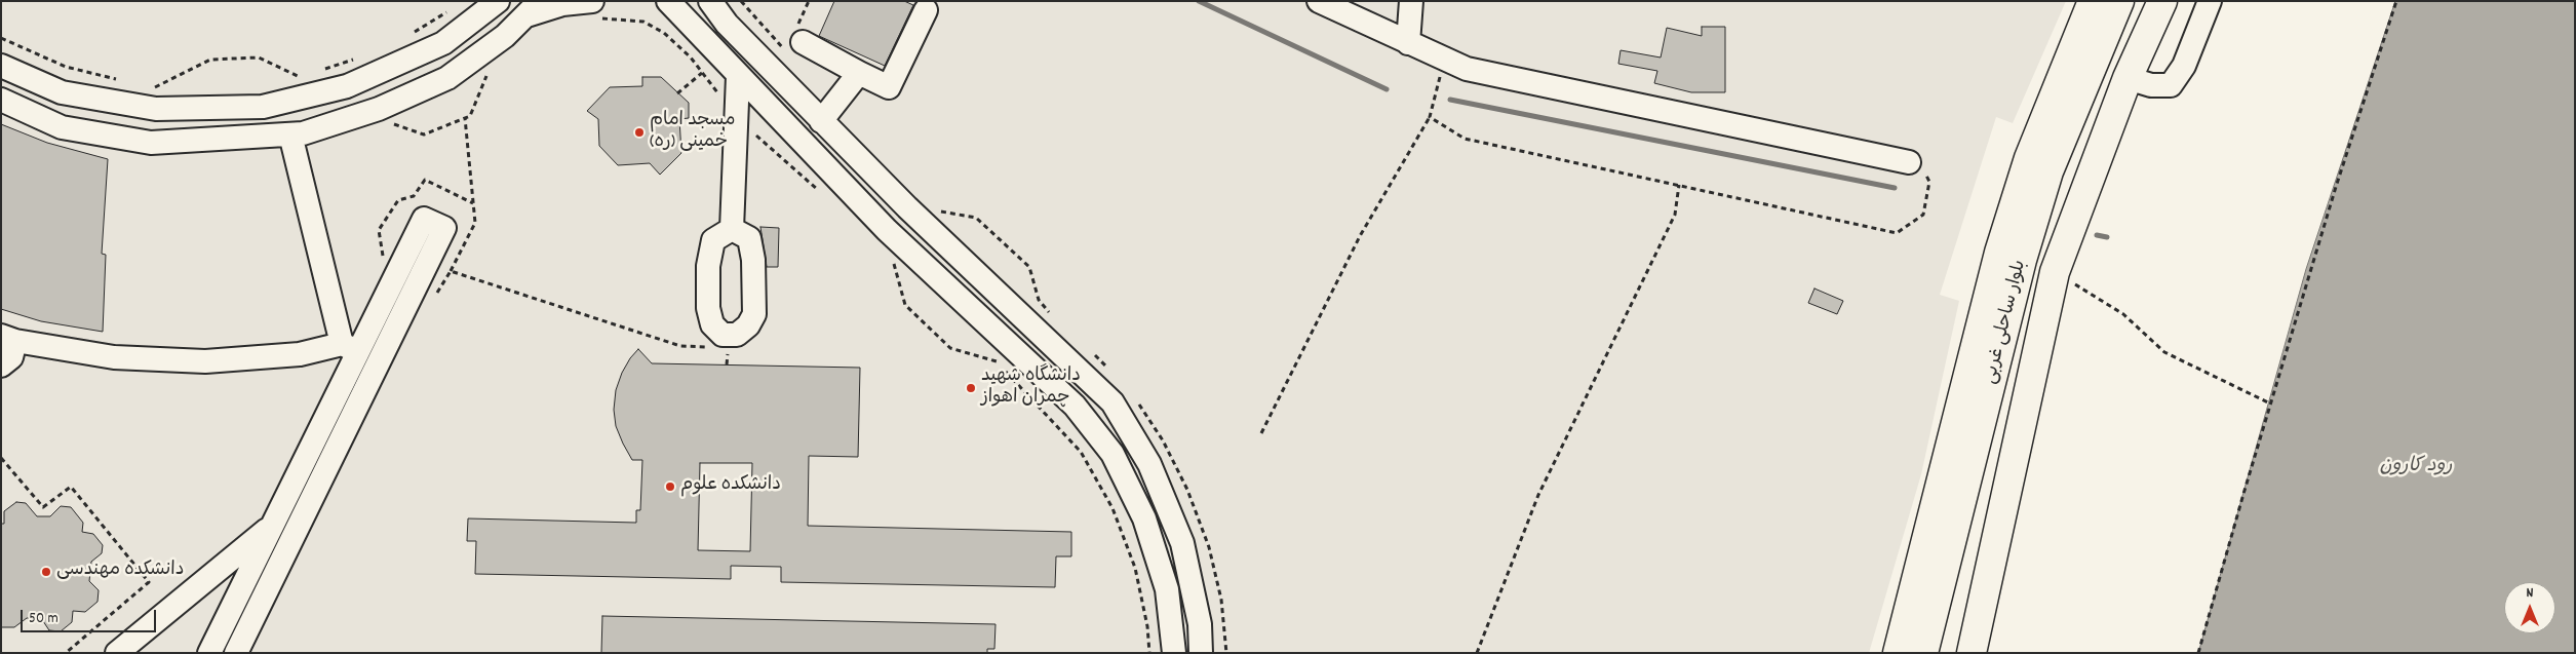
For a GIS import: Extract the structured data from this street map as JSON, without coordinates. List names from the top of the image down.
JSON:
{
  "streets": {
    "main road": ["بلوار ساحلی غربی"]
  },
  "water": ["رود کارون"],
  "places": [
    "مسجد امام خمینی (ره)",
    "دانشگاه شهید چمران اهواز",
    "دانشکده علوم",
    "دانشکده مهندسی"
  ],
  "scale_bar": "50 m",
  "north": "top"
}
